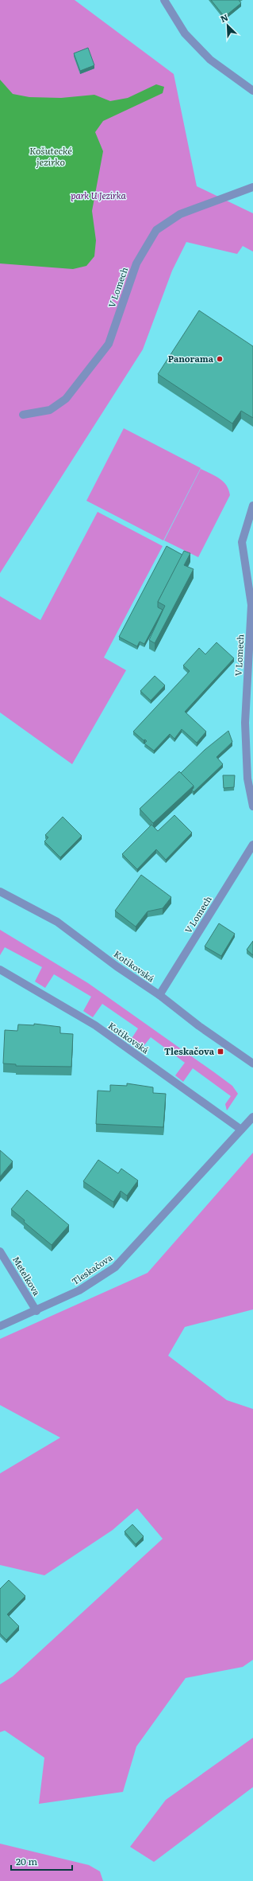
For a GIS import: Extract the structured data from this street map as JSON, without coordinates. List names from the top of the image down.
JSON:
{
  "streets": {
    "street": [
      "V Lomech",
      "Kotíkovská",
      "Kotikovská",
      "Tleskačova",
      "Metelkova"
    ]
  },
  "crossings": [
    ["V Lomech", "Kotíkovská"],
    ["Kotikovská", "Tleskačova"],
    ["Tleskačova", "Metelkova"]
  ],
  "water": ["Košutecké jezírko"],
  "parks": ["park U Jezírka"],
  "places": {
    "other": ["Panorama"],
    "transit": ["Tleskačova"]
  },
  "scale_bar": "20 m",
  "north": "top left"
}
